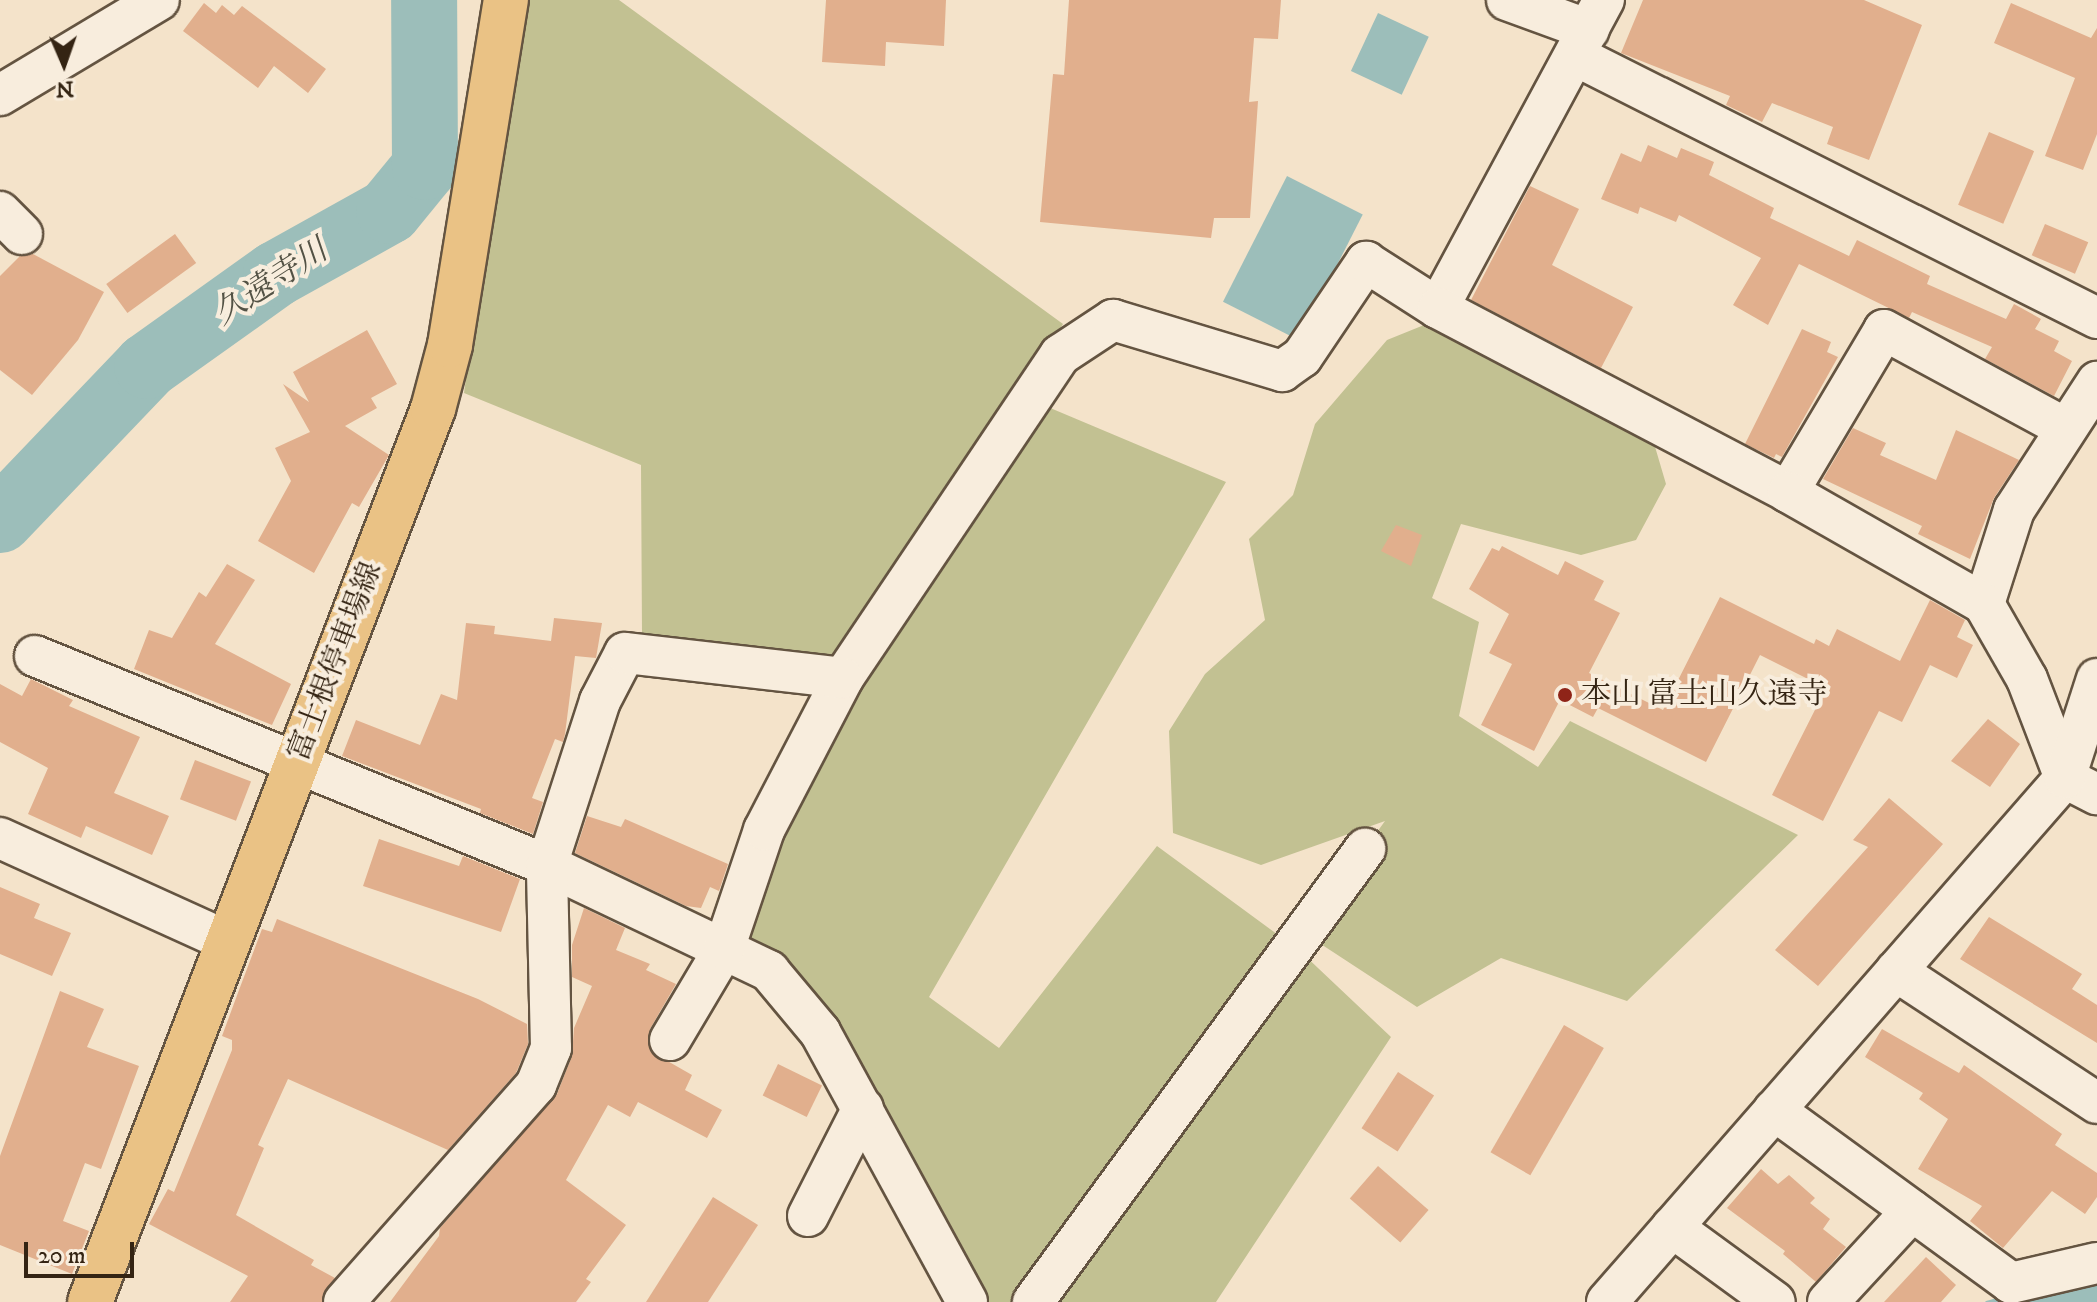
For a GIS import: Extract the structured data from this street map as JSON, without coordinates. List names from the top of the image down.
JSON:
{
  "streets": {
    "main road": ["富士根停車場線"]
  },
  "water": ["久遠寺川"],
  "places": ["本山 富士山久遠寺"],
  "scale_bar": "20 m",
  "north": "bottom"
}
